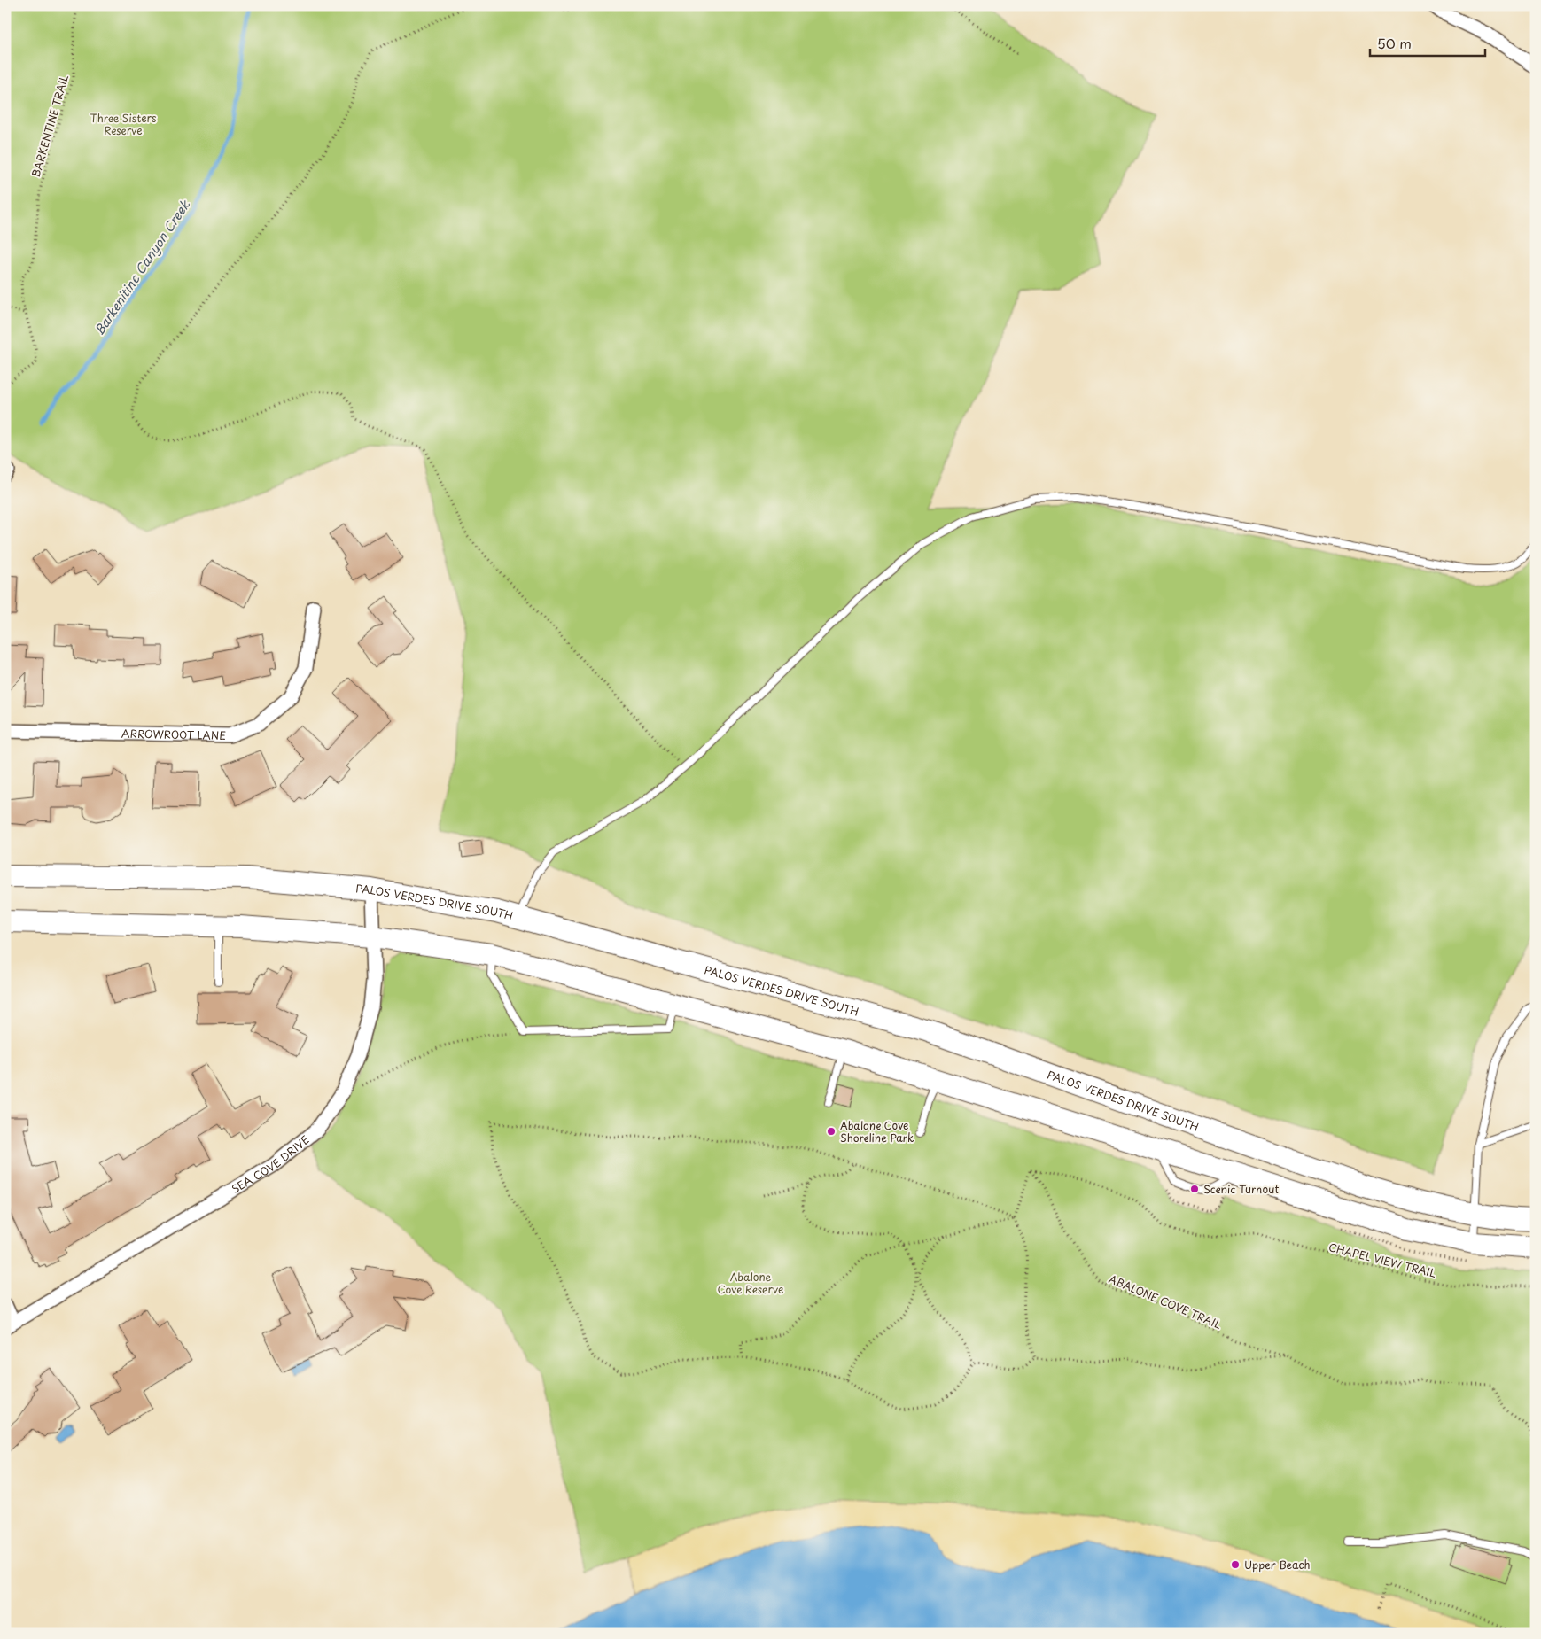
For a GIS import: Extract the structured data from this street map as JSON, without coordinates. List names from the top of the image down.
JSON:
{
  "streets": {
    "main road": ["PALOS VERDES DRIVE SOUTH"],
    "street": ["ARROWROOT LANE", "SEA COVE DRIVE"],
    "path": ["BARKENTINE TRAIL", "CHAPEL VIEW TRAIL", "ABALONE COVE TRAIL"]
  },
  "crossings": [
    ["PALOS VERDES DRIVE SOUTH", "SEA COVE DRIVE"],
    ["CHAPEL VIEW TRAIL", "ABALONE COVE TRAIL"]
  ],
  "water": ["Barkenitine Canyon Creek"],
  "parks": ["Three Sisters Reserve", "Abalone Cove Reserve"],
  "places": ["Abalone Cove Shoreline Park", "Scenic Turnout", "Upper Beach"],
  "scale_bar": "50 m"
}
